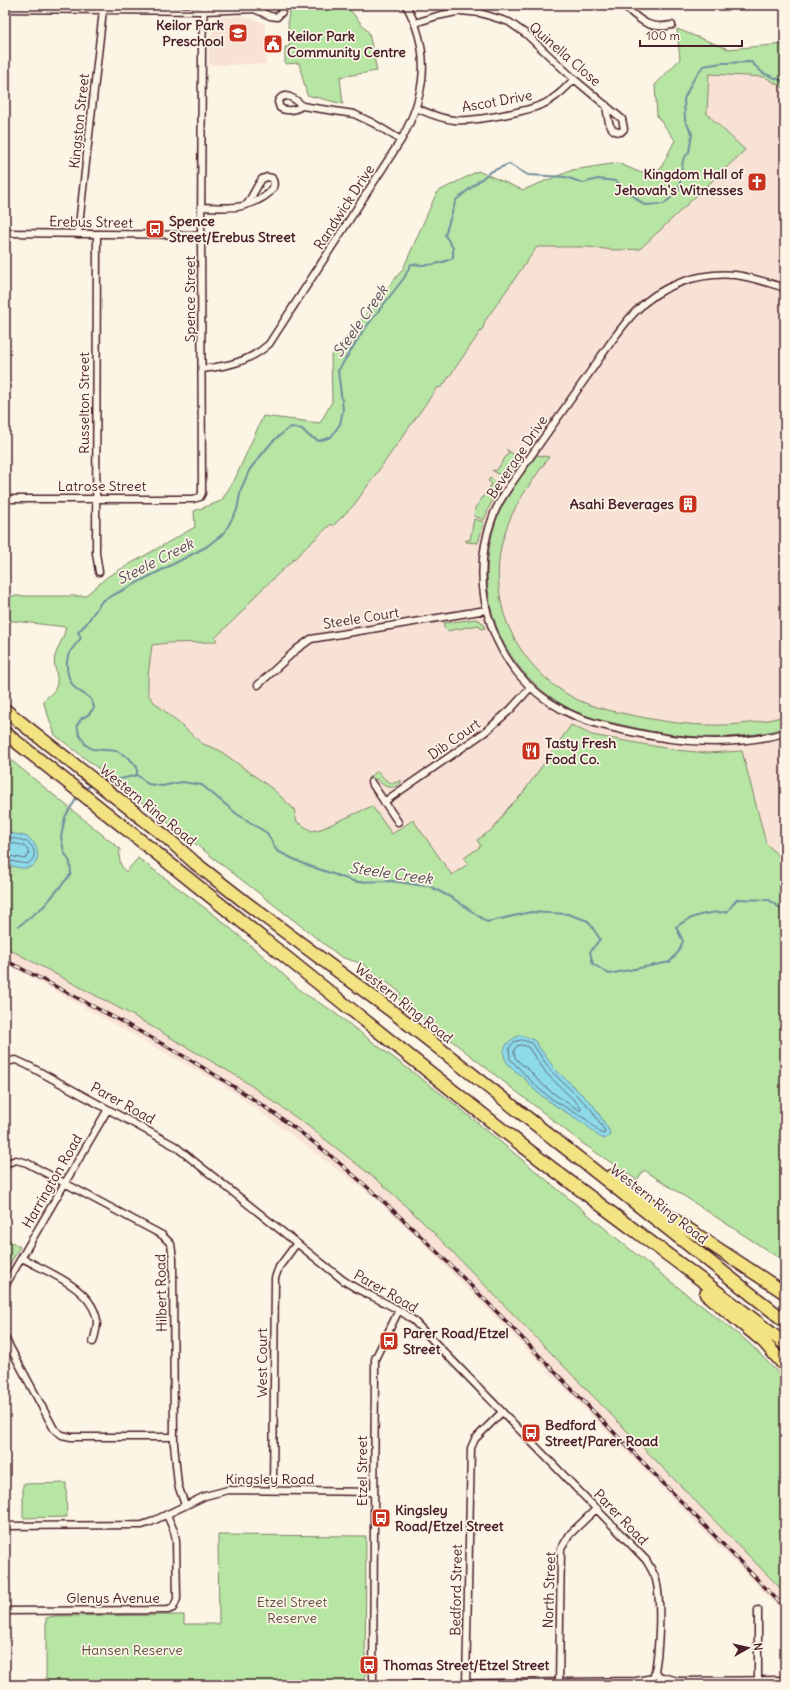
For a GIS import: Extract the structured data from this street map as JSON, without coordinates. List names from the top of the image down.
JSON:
{
  "streets": {
    "highway": ["Western Ring Road"],
    "street": [
      "Quinella Close",
      "Ascot Drive",
      "Kingston Street",
      "Randwick Drive",
      "Erebus Street",
      "Spence Street",
      "Russelton Street",
      "Beverage Drive",
      "Latrose Street",
      "Steele Court",
      "Dib Court",
      "Parer Road",
      "Harrington Road",
      "Hilbert Road",
      "West Court",
      "Etzel Street",
      "Kingsley Road",
      "Bedford Street",
      "North Street",
      "Glenys Avenue"
    ]
  },
  "crossings": [
    ["Quinella Close", "Ascot Drive"],
    ["Quinella Close", "Randwick Drive"],
    ["Ascot Drive", "Randwick Drive"],
    ["Kingston Street", "Erebus Street"],
    ["Randwick Drive", "Spence Street"],
    ["Erebus Street", "Spence Street"],
    ["Erebus Street", "Russelton Street"],
    ["Spence Street", "Latrose Street"],
    ["Russelton Street", "Latrose Street"],
    ["Beverage Drive", "Steele Court"],
    ["Beverage Drive", "Dib Court"],
    ["Parer Road", "Harrington Road"],
    ["Parer Road", "West Court"],
    ["Parer Road", "Etzel Street"],
    ["Parer Road", "Bedford Street"],
    ["Parer Road", "North Street"],
    ["Harrington Road", "Hilbert Road"],
    ["Hilbert Road", "Kingsley Road"],
    ["West Court", "Kingsley Road"],
    ["Etzel Street", "Kingsley Road"],
    ["Kingsley Road", "Glenys Avenue"]
  ],
  "water": ["Steele Creek"],
  "parks": ["Etzel Street Reserve", "Hansen Reserve"],
  "places": {
    "school or university": ["Keilor Park Preschool"],
    "public building": ["Keilor Park Community Centre"],
    "church": ["Kingdom Hall of Jehovah's Witnesses"],
    "bus stop": [
      "Spence Street/Erebus Street",
      "Parer Road/Etzel Street",
      "Bedford Street/Parer Road",
      "Kingsley Road/Etzel Street",
      "Thomas Street/Etzel Street"
    ],
    "building": ["Asahi Beverages"],
    "restaurant": ["Tasty Fresh Food Co."]
  },
  "scale_bar": "100 m",
  "north": "right"
}
